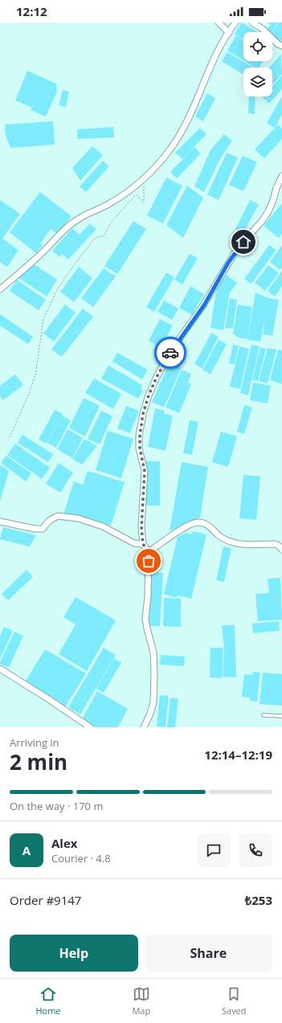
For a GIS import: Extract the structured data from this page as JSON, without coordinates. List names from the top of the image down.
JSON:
{
  "page": {
    "status": "12:12",
    "heading": ["2 min", "Arriving in", "12:14–12:19"],
    "panel": [
      "Alex",
      "Courier · 4.8",
      "Order #9147",
      "₺253"
    ],
    "bar": "On the way · 170 m",
    "round": "A",
    "buttons": ["Help", "Share"],
    "tabs": ["Home", "Map", "Saved"]
  }
}
